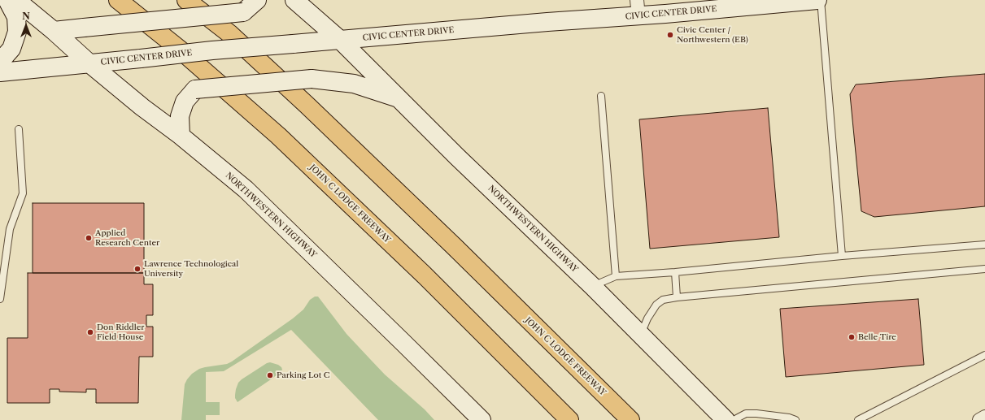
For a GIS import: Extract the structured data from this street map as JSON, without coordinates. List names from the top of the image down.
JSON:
{
  "streets": {
    "highway": ["JOHN C LODGE FREEWAY"],
    "main road": ["CIVIC CENTER DRIVE", "NORTHWESTERN HIGHWAY"]
  },
  "crossings": [
    ["CIVIC CENTER DRIVE", "NORTHWESTERN HIGHWAY"]
  ],
  "places": [
    "Civic Center / Northwestern (EB)",
    "Applied Research Center",
    "Lawrence Technological University",
    "Don Riddler Field House",
    "Belle Tire",
    "Parking Lot C"
  ],
  "north": "top"
}
